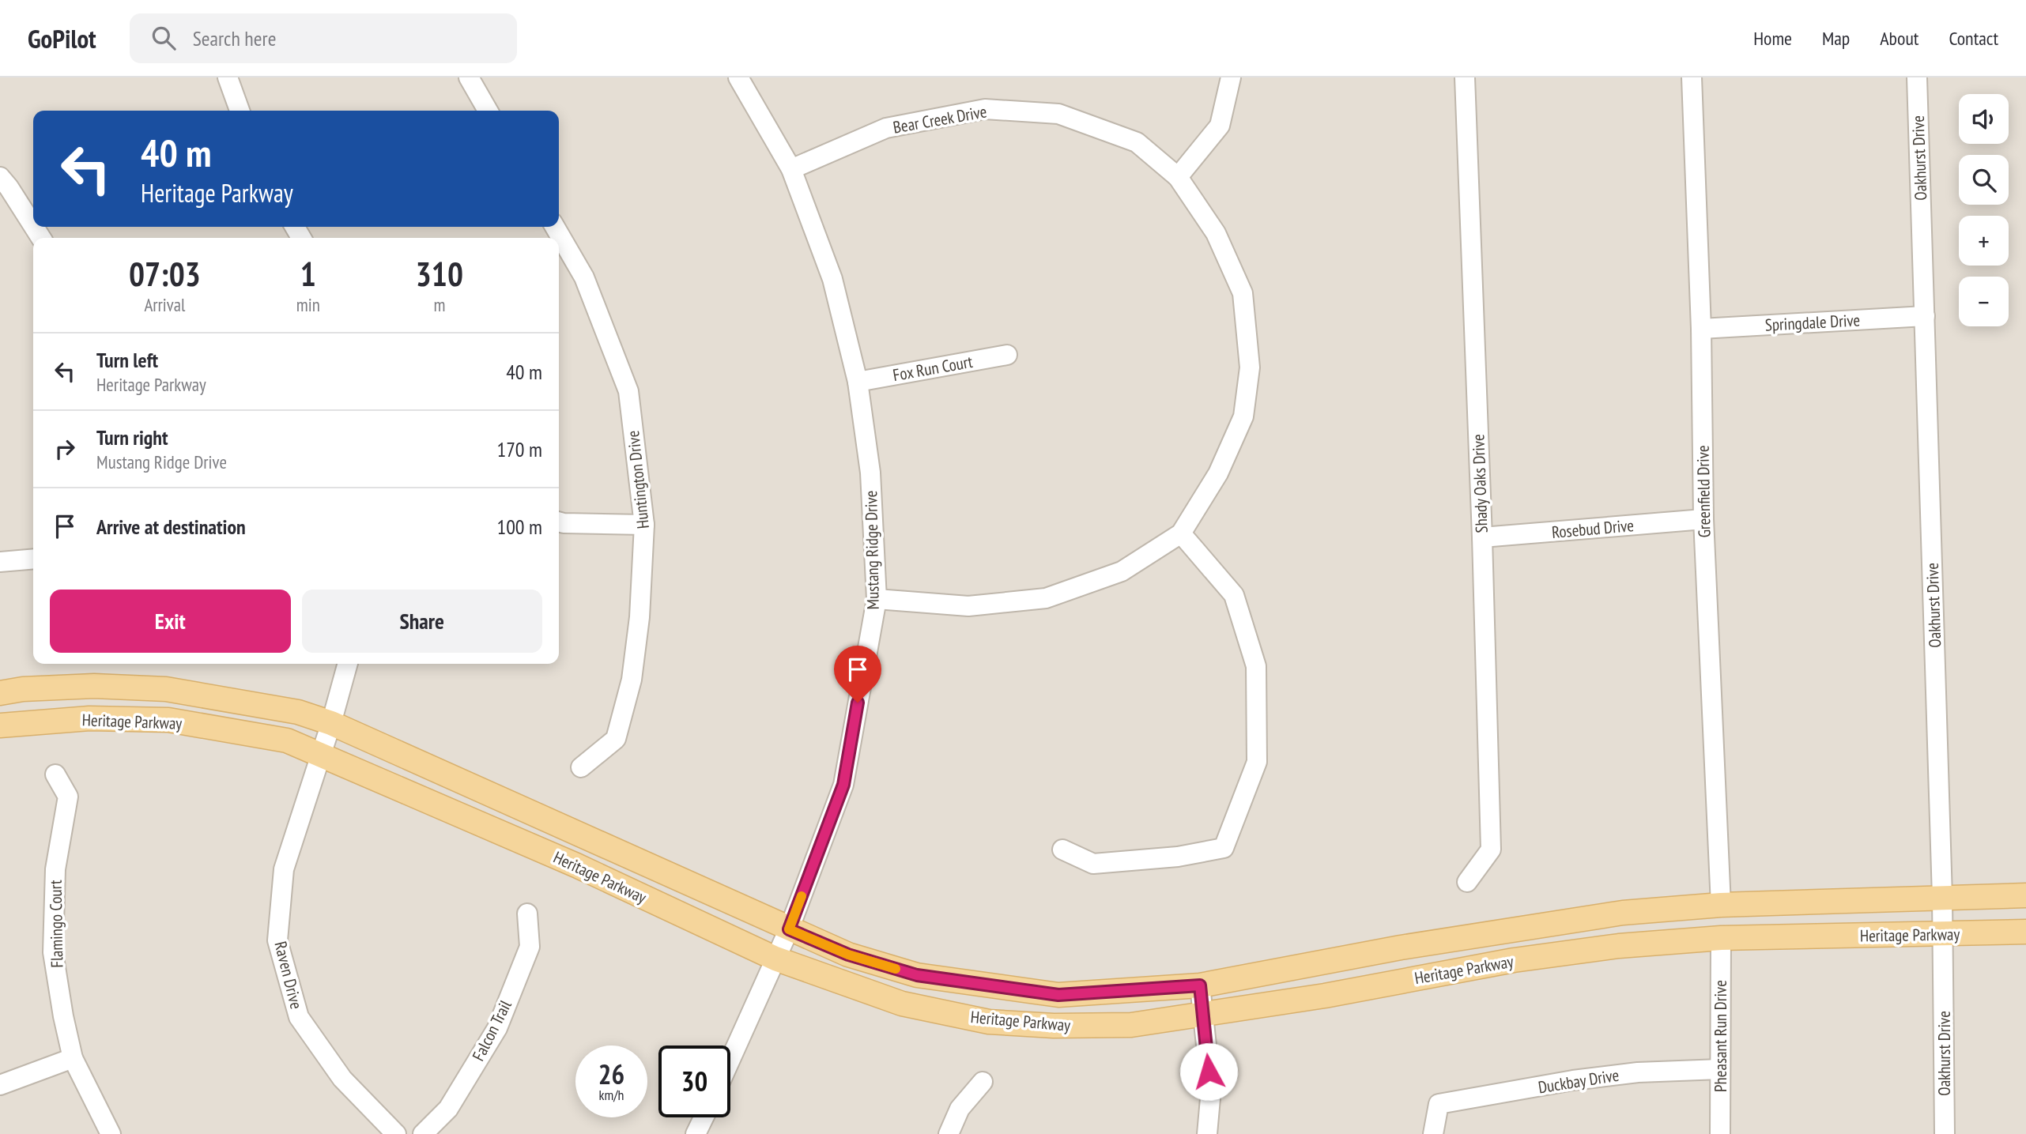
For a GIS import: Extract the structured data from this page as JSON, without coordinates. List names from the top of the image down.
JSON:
{
  "streets": {
    "main road": ["Heritage Parkway"],
    "street": [
      "Bear Creek Drive",
      "Oakhurst Drive",
      "Springdale Drive",
      "Fox Run Court",
      "Huntington Drive",
      "Shady Oaks Drive",
      "Greenfield Drive",
      "Rosebud Drive",
      "Mustang Ridge Drive",
      "Flamingo Court",
      "Raven Drive",
      "Falcon Trail",
      "Pheasant Run Drive",
      "Duckbay Drive"
    ]
  },
  "crossings": [
    ["Bear Creek Drive", "Mustang Ridge Drive"],
    ["Oakhurst Drive", "Springdale Drive"],
    ["Oakhurst Drive", "Heritage Parkway"],
    ["Springdale Drive", "Greenfield Drive"],
    ["Fox Run Court", "Mustang Ridge Drive"],
    ["Shady Oaks Drive", "Rosebud Drive"],
    ["Greenfield Drive", "Rosebud Drive"],
    ["Greenfield Drive", "Heritage Parkway"],
    ["Mustang Ridge Drive", "Heritage Parkway"],
    ["Heritage Parkway", "Raven Drive"],
    ["Heritage Parkway", "Pheasant Run Drive"],
    ["Pheasant Run Drive", "Duckbay Drive"]
  ],
  "page": {
    "header": "GoPilot",
    "search": "Search here",
    "nav": [
      "Home",
      "Map",
      "About",
      "Contact"
    ],
    "map_buttons": ["+", "−"],
    "turn": ["40 m", "Heritage Parkway"],
    "eta": [
      "07:03",
      "Arrival",
      "1",
      "min",
      "310",
      "m"
    ],
    "list": [
      {
        "name": "Turn left",
        "note": "Heritage Parkway",
        "value": "40 m"
      },
      {
        "name": "Turn right",
        "note": "Mustang Ridge Drive",
        "value": "170 m"
      },
      {
        "name": "Arrive at destination",
        "value": "100 m"
      }
    ],
    "buttons": ["Exit", "Share"],
    "speed": "26 km/h",
    "limit": "30"
  }
}
